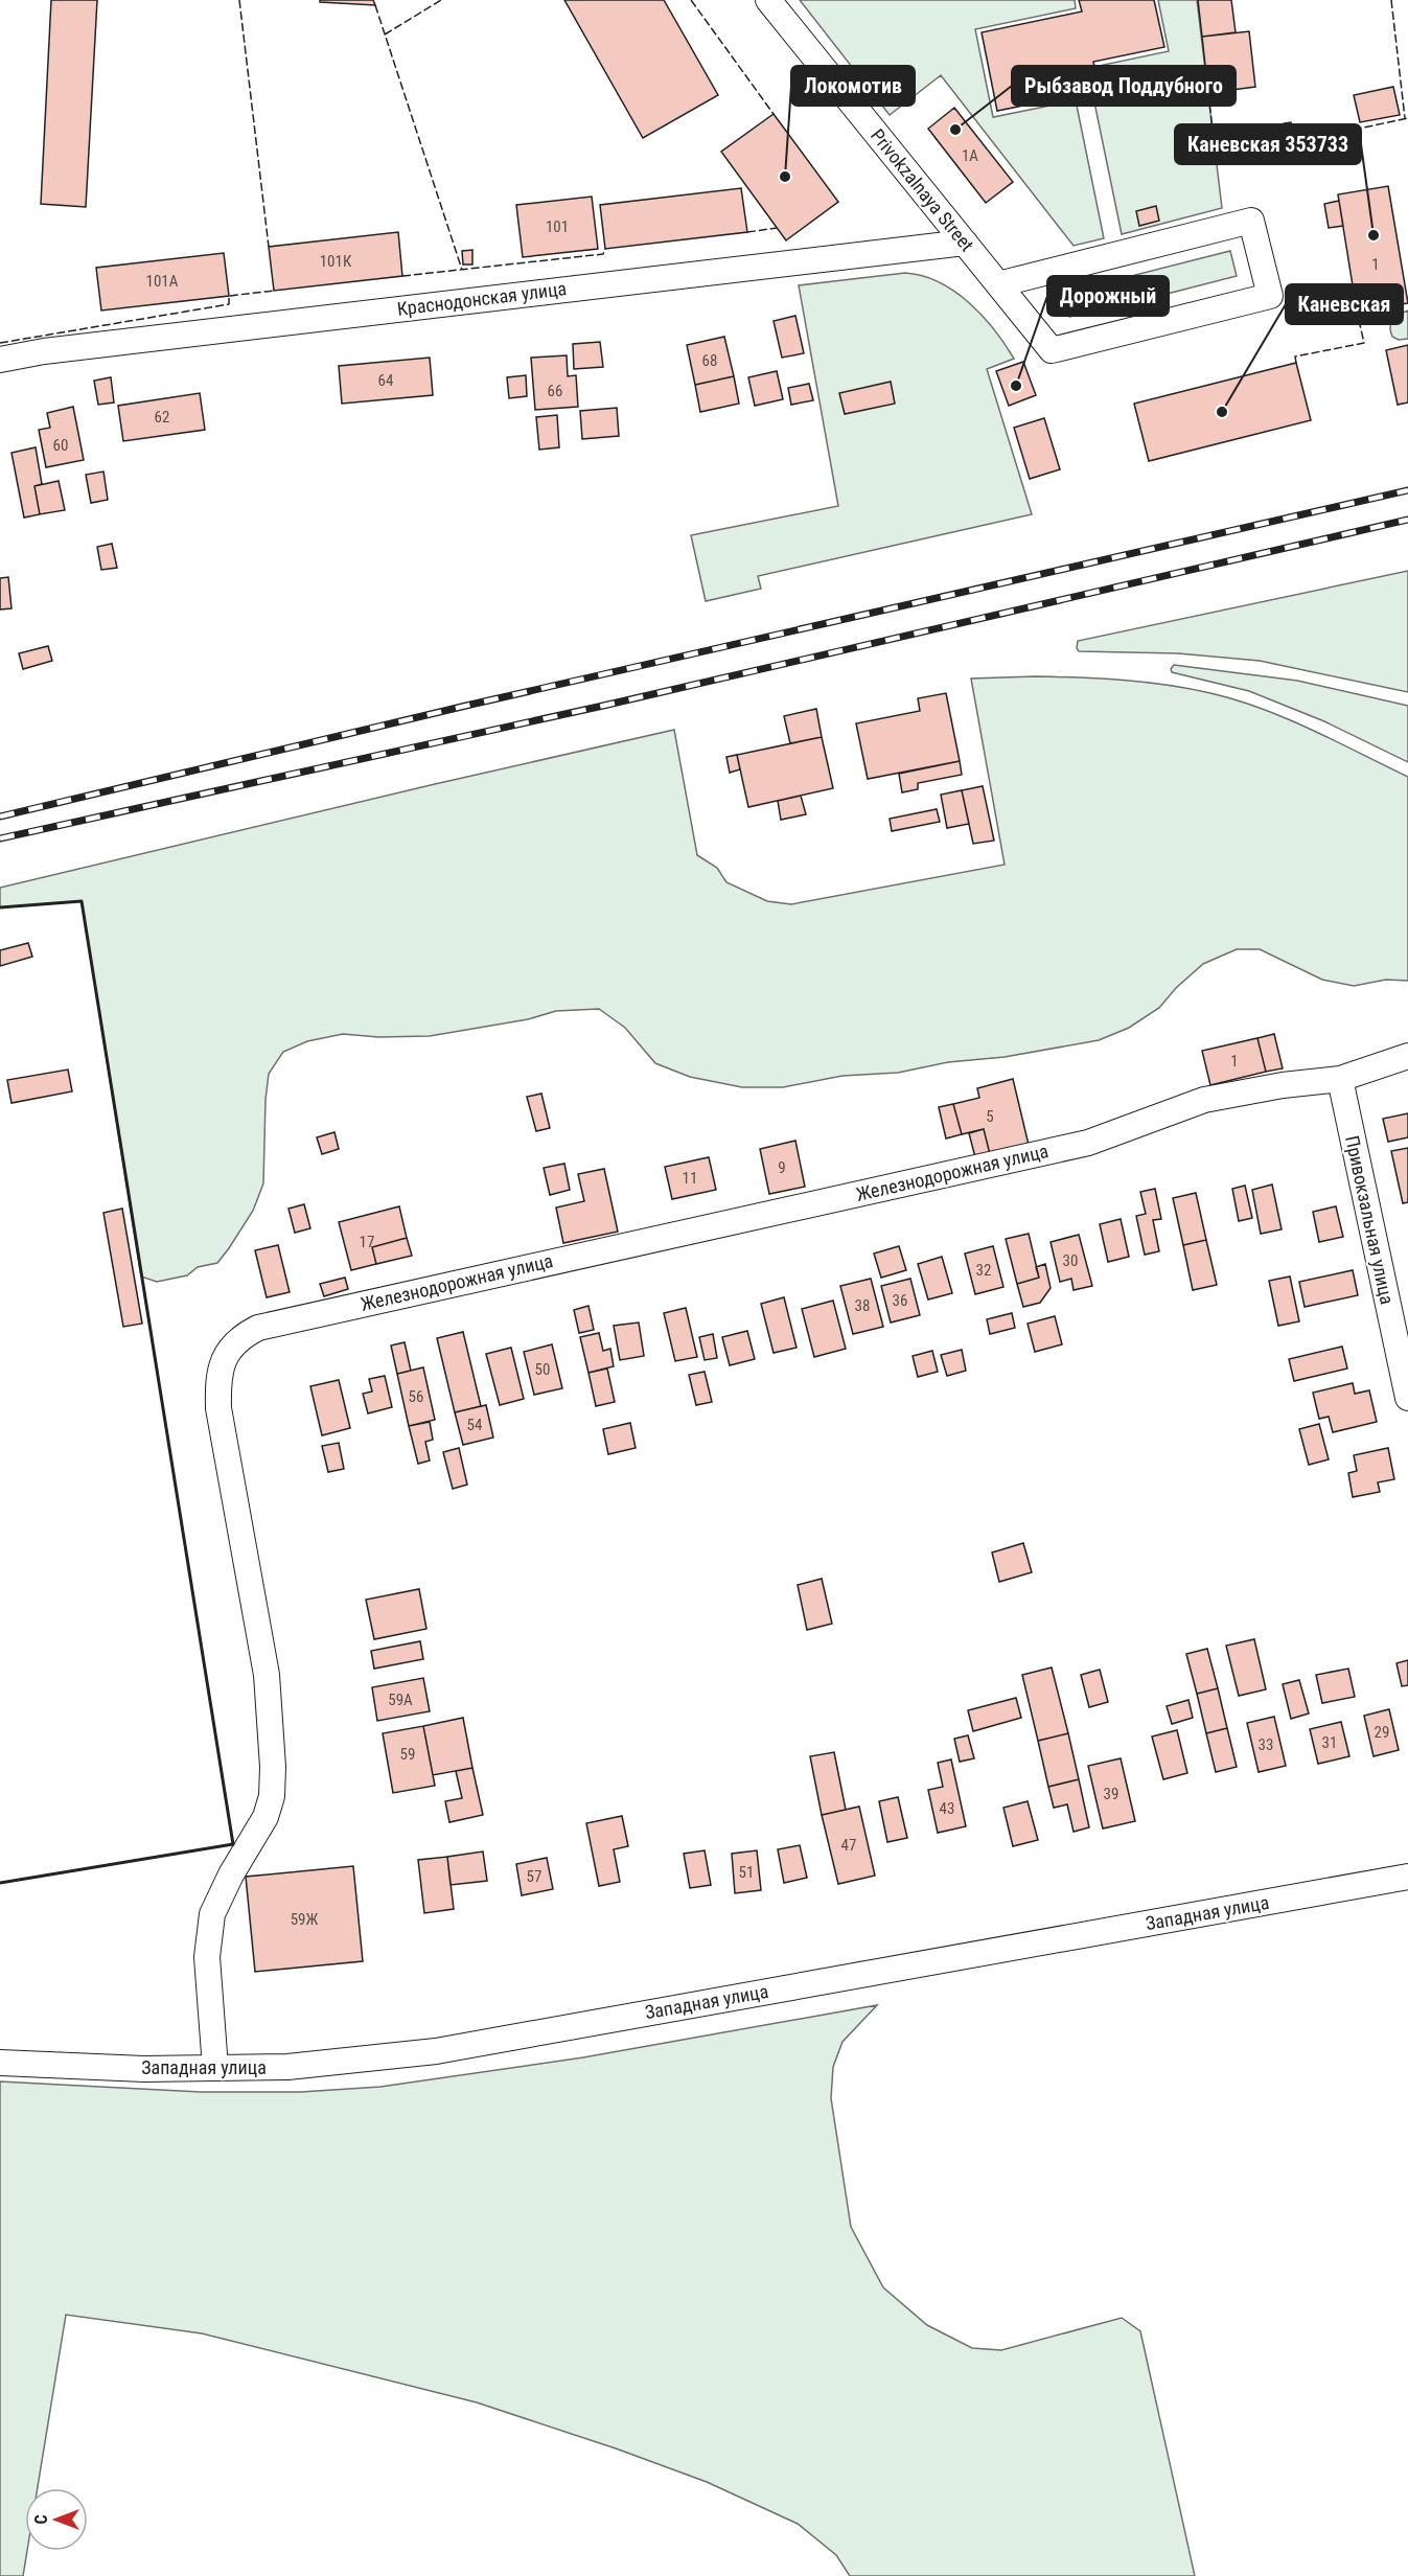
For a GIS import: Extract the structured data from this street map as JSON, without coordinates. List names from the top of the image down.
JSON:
{
  "streets": {
    "street": [
      "Privokzalnaya Street",
      "Краснодонская улица",
      "Железнодорожная улица",
      "Привокзальная улица",
      "Западная улица"
    ]
  },
  "crossings": [
    ["Privokzalnaya Street", "Краснодонская улица"],
    ["Железнодорожная улица", "Привокзальная улица"],
    ["Железнодорожная улица", "Западная улица"]
  ],
  "places": [
    "Рыбзавод Поддубного",
    "Локомотив",
    "Каневская 353733",
    "Дорожный",
    "Каневская"
  ],
  "house_numbers": [
    "1А",
    "101",
    "101К",
    "1",
    "101А",
    "68",
    "64",
    "66",
    "62",
    "60",
    "1",
    "5",
    "9",
    "11",
    "17",
    "30",
    "32",
    "36",
    "38",
    "50",
    "56",
    "54",
    "59А",
    "29",
    "31",
    "33",
    "59",
    "39",
    "43",
    "47",
    "51",
    "57",
    "59Ж"
  ],
  "north": "left"
}
